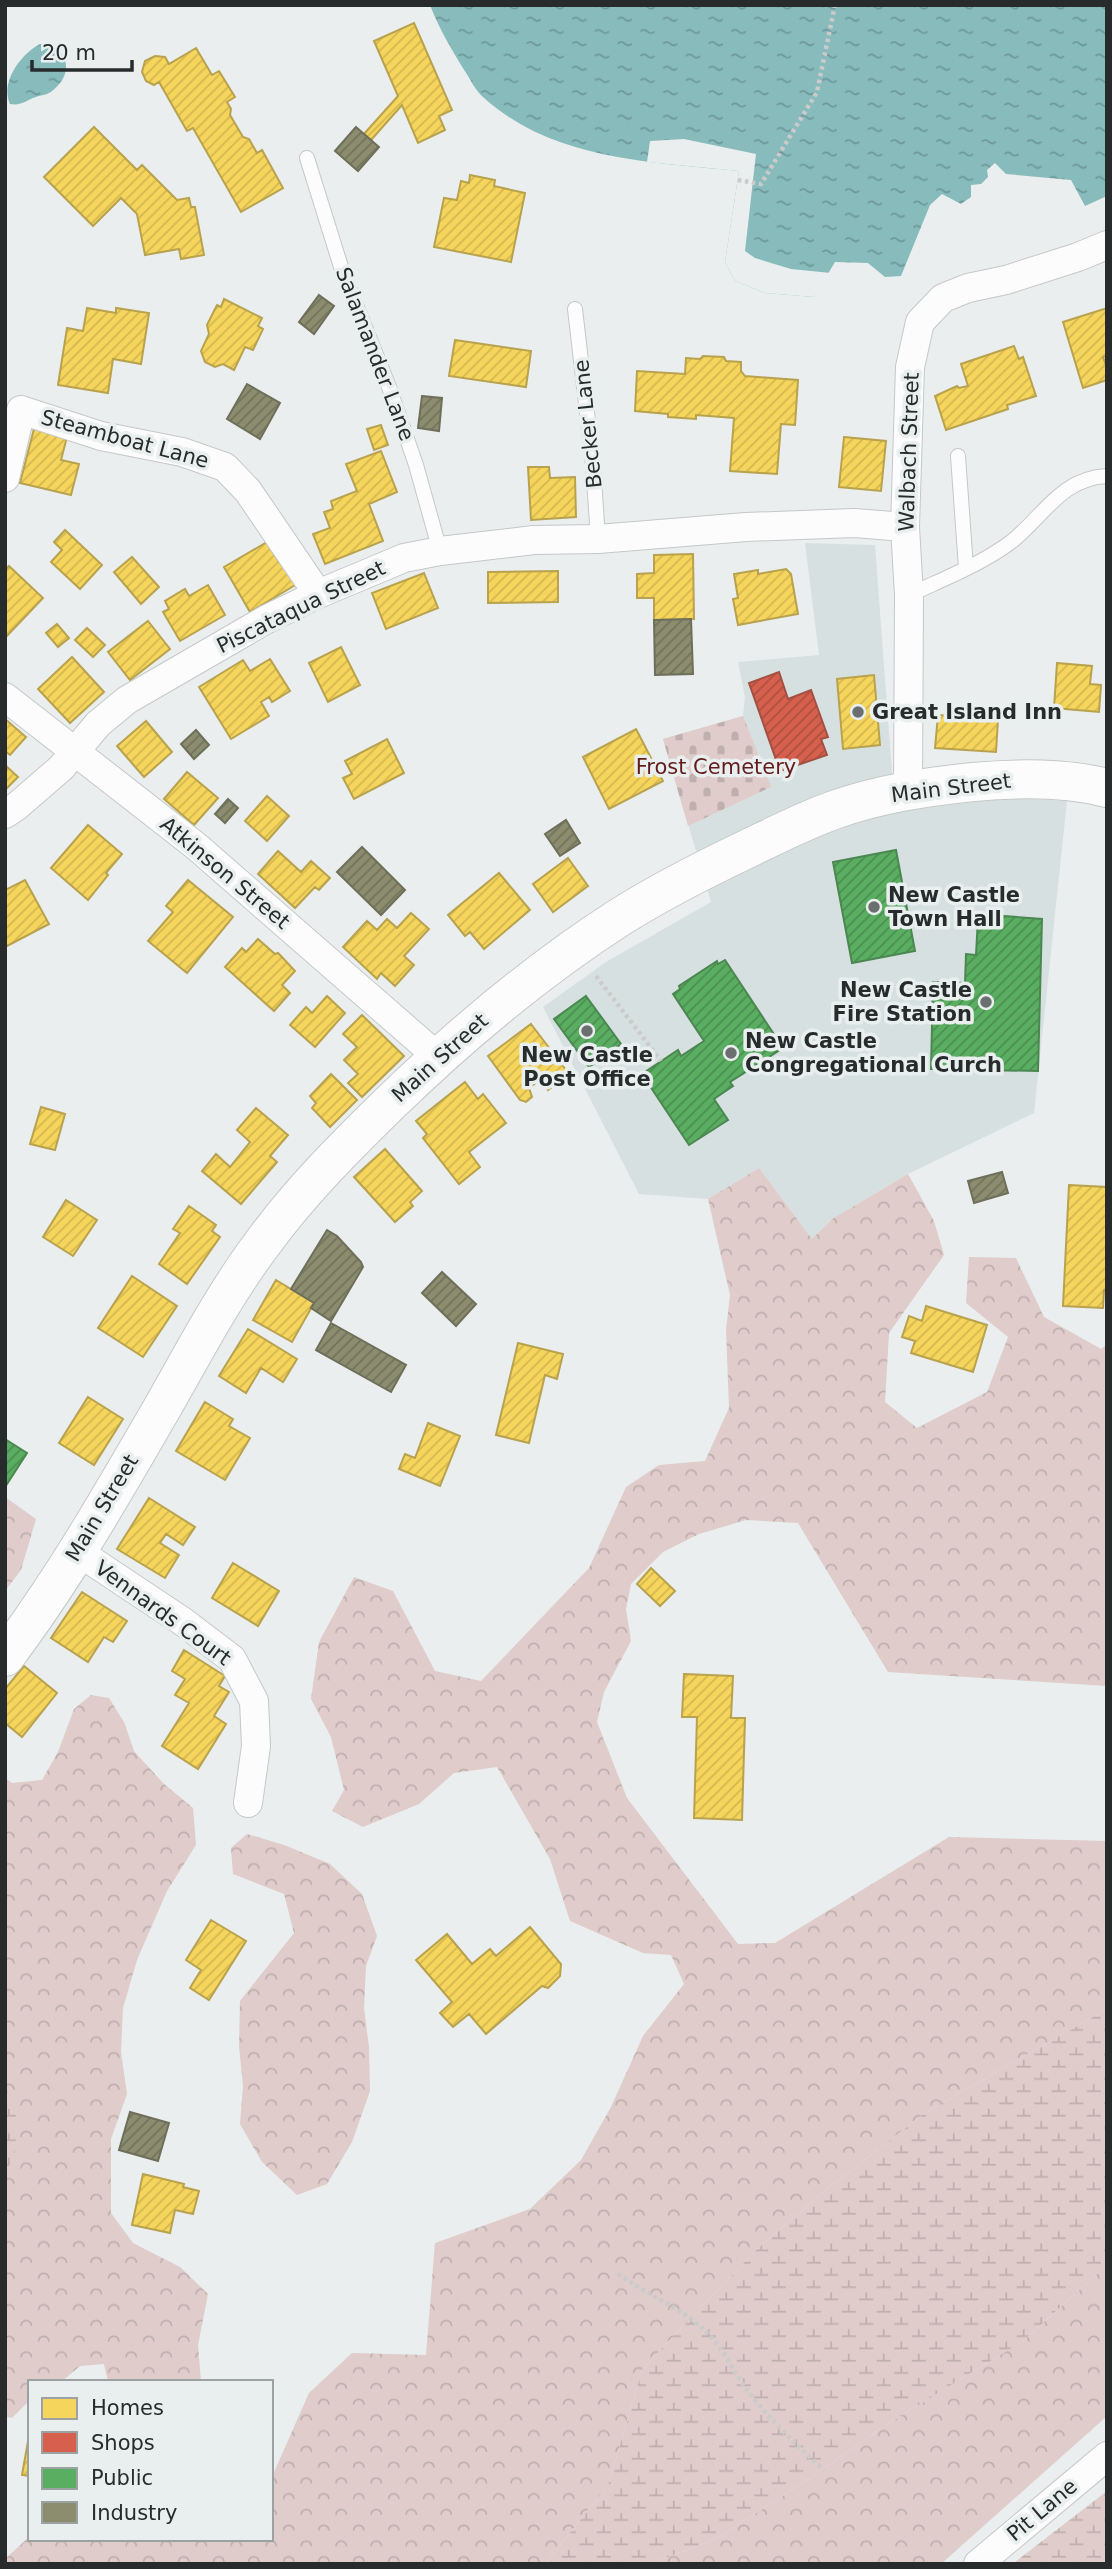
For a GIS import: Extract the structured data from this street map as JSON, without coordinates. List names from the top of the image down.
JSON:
{
  "streets": {
    "main road": ["Main Street"],
    "street": [
      "Steamboat Lane",
      "Walbach Street",
      "Piscataqua Street",
      "Atkinson Street",
      "Vennards Court",
      "Pit Lane"
    ],
    "lane": ["Salamander Lane", "Becker Lane"]
  },
  "crossings": [
    ["Salamander Lane", "Piscataqua Street"],
    ["Becker Lane", "Piscataqua Street"],
    ["Steamboat Lane", "Piscataqua Street"],
    ["Walbach Street", "Piscataqua Street"],
    ["Walbach Street", "Main Street"],
    ["Piscataqua Street", "Atkinson Street"],
    ["Main Street", "Atkinson Street"],
    ["Main Street", "Vennards Court"]
  ],
  "parks": ["Frost Cemetery"],
  "places": [
    "Great Island Inn",
    "New Castle Town Hall",
    "New Castle Fire Station",
    "New Castle Post Office",
    "New Castle Congregational Curch"
  ],
  "legend": [
    "Homes",
    "Shops",
    "Public",
    "Industry"
  ],
  "scale_bar": "20 m"
}
